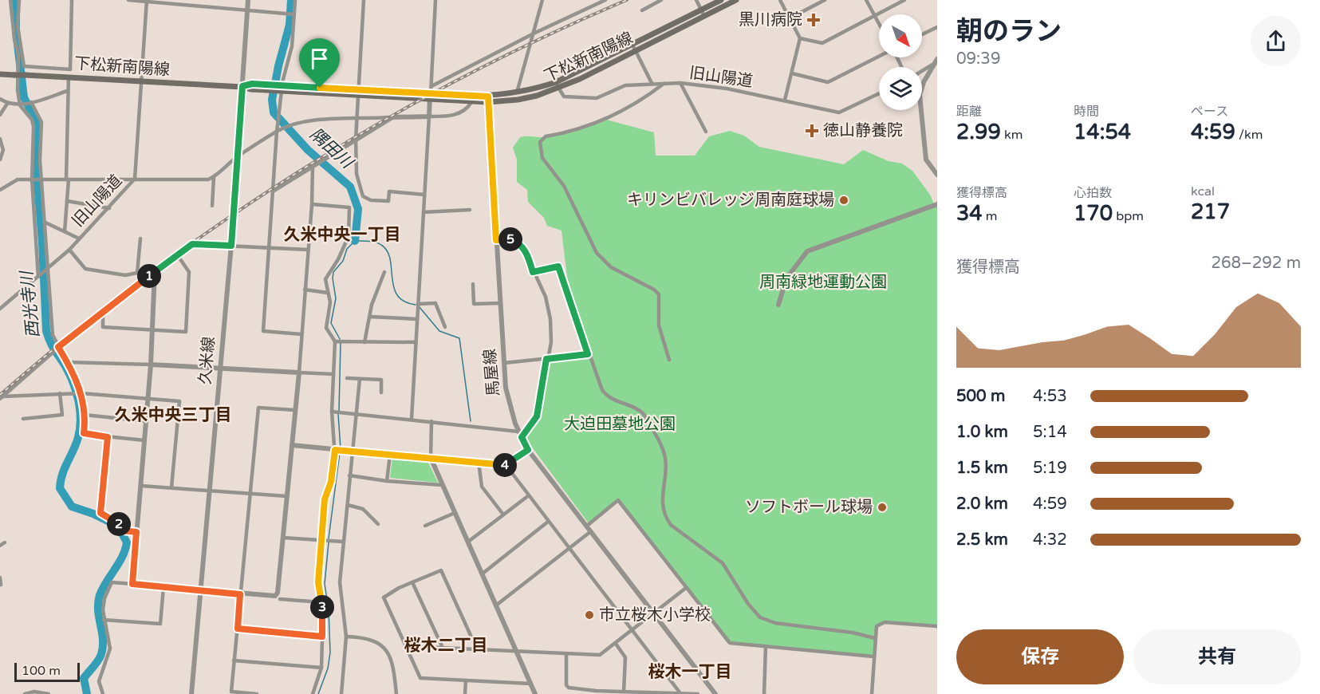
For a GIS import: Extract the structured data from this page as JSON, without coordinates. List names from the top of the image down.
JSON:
{
  "streets": {
    "main road": ["下松新南陽線"],
    "street": ["旧山陽道", "久米線", "馬屋線"]
  },
  "crossings": [
    ["下松新南陽線", "旧山陽道"],
    ["下松新南陽線", "久米線"],
    ["下松新南陽線", "馬屋線"]
  ],
  "districts": [
    "久米中央一丁目",
    "久米中央三丁目",
    "桜木二丁目",
    "桜木一丁目"
  ],
  "water": ["隅田川", "西光寺川"],
  "parks": ["周南緑地運動公園", "大迫田墓地公園"],
  "places": {
    "health": ["黒川病院", "徳山静養院"],
    "other": ["キリンビバレッジ周南庭球場", "ソフトボール球場", "市立桜木小学校"]
  },
  "scale_bar": "100 m",
  "north": "bottom right",
  "page": {
    "heading": ["朝のラン", "09:39"],
    "stats": [
      ["距離", "2.99 km"],
      ["時間", "14:54"],
      ["ペース", "4:59 /km"],
      ["獲得標高", "34 m"],
      ["心拍数", "170 bpm"],
      ["kcal", "217"]
    ],
    "pins": [
      "5",
      "1",
      "4",
      "2",
      "3"
    ],
    "chart": ["獲得標高", "268–292 m"],
    "list": [
      {
        "name": "500 m",
        "note": "4:53"
      },
      {
        "name": "1.0 km",
        "note": "5:14"
      },
      {
        "name": "1.5 km",
        "note": "5:19"
      },
      {
        "name": "2.0 km",
        "note": "4:59"
      },
      {
        "name": "2.5 km",
        "note": "4:32"
      }
    ],
    "buttons": ["保存", "共有"],
    "scale": "100 m"
  }
}
